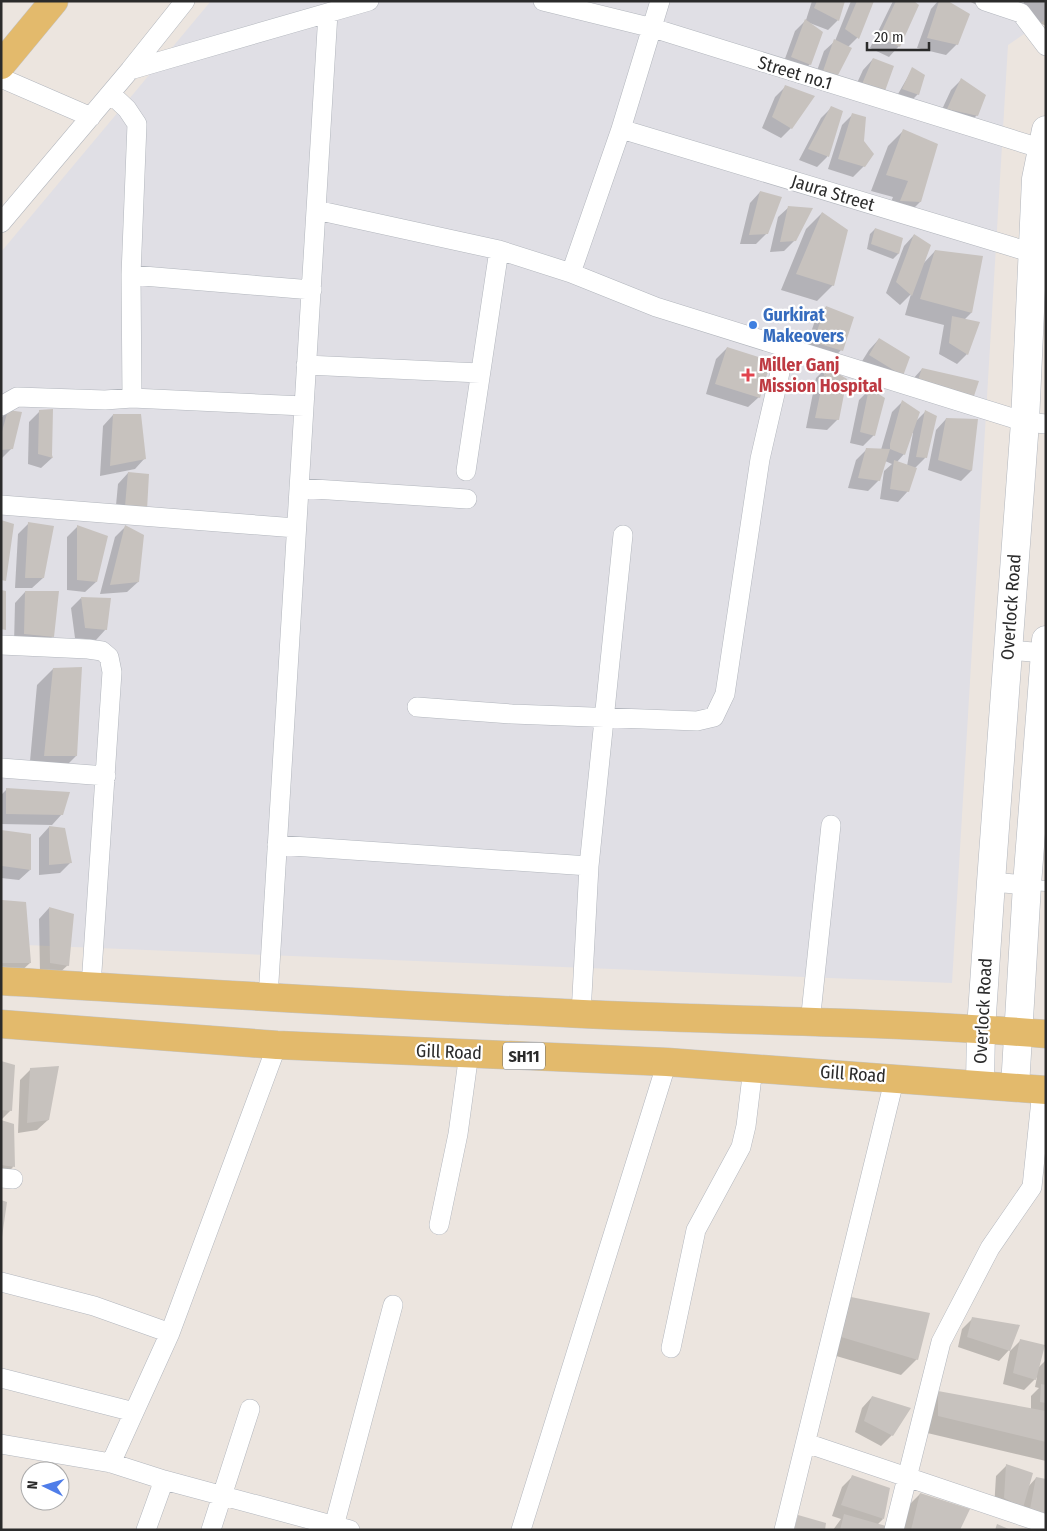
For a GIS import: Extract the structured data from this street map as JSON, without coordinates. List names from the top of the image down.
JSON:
{
  "streets": {
    "main road": ["Gill Road", "SH11"],
    "street": ["Street no.1", "Jaura Street", "Overlock Road"]
  },
  "crossings": [
    ["Street no.1", "Overlock Road"],
    ["Jaura Street", "Overlock Road"],
    ["Overlock Road", "Gill Road"]
  ],
  "places": {
    "other": ["Gurkirat Makeovers"],
    "health": ["Miller Ganj Mission Hospital"]
  },
  "scale_bar": "20 m",
  "north": "left"
}
